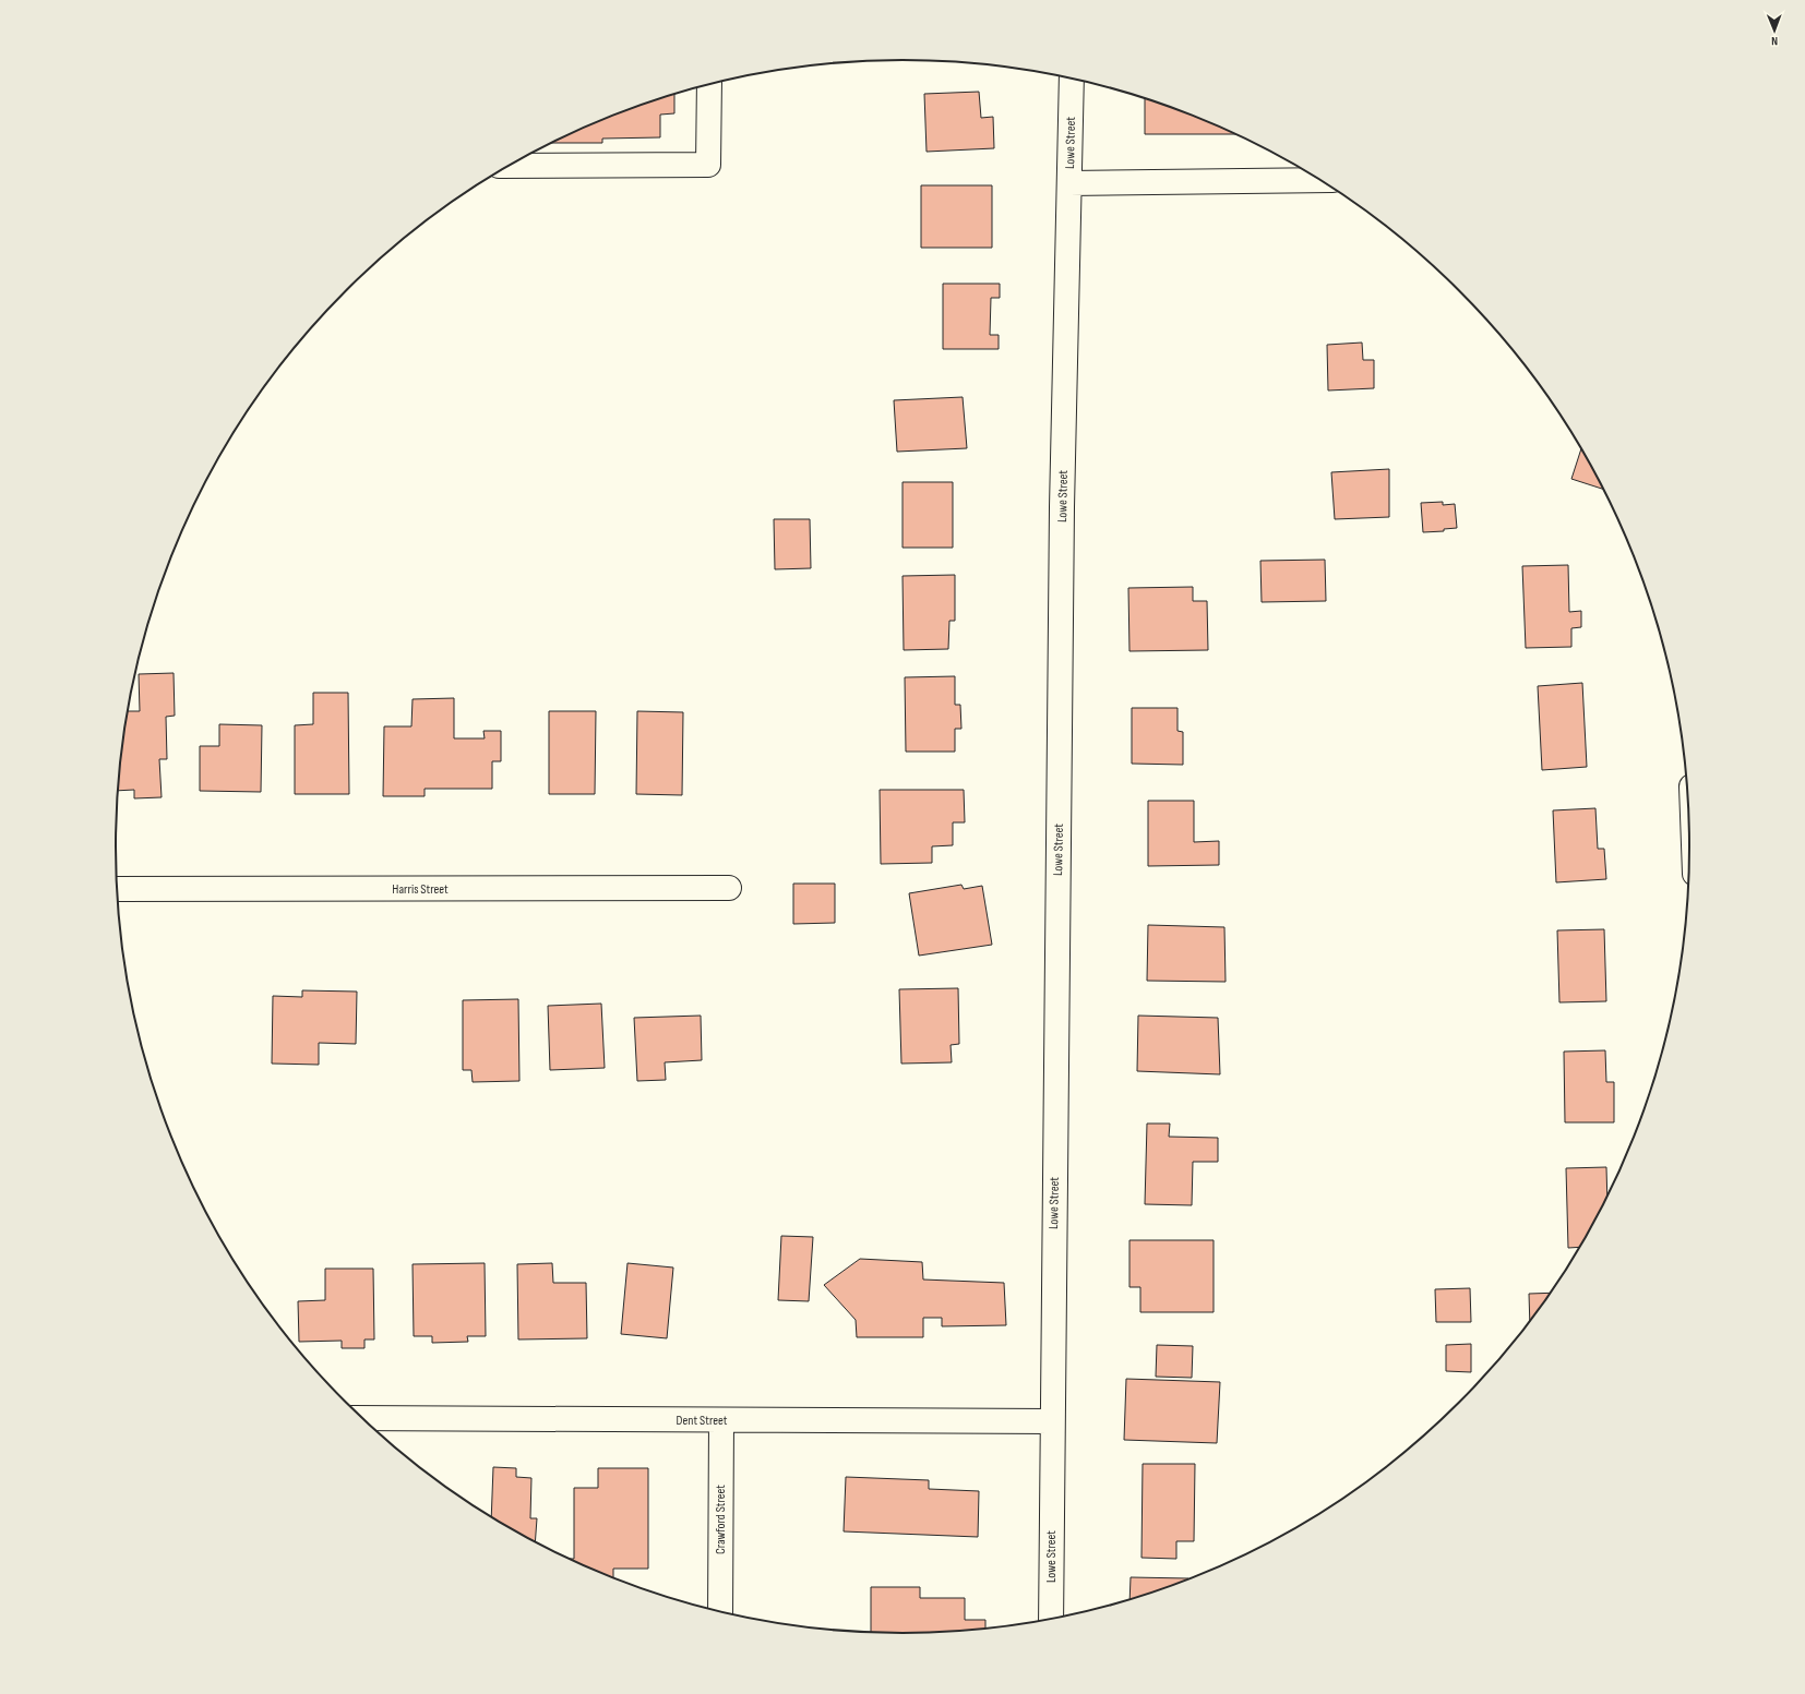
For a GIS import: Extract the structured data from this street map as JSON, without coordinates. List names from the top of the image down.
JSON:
{
  "streets": {
    "street": [
      "Lowe Street",
      "Harris Street",
      "Dent Street",
      "Crawford Street"
    ]
  },
  "crossings": [
    ["Lowe Street", "Dent Street"],
    ["Dent Street", "Crawford Street"]
  ],
  "north": "bottom"
}
